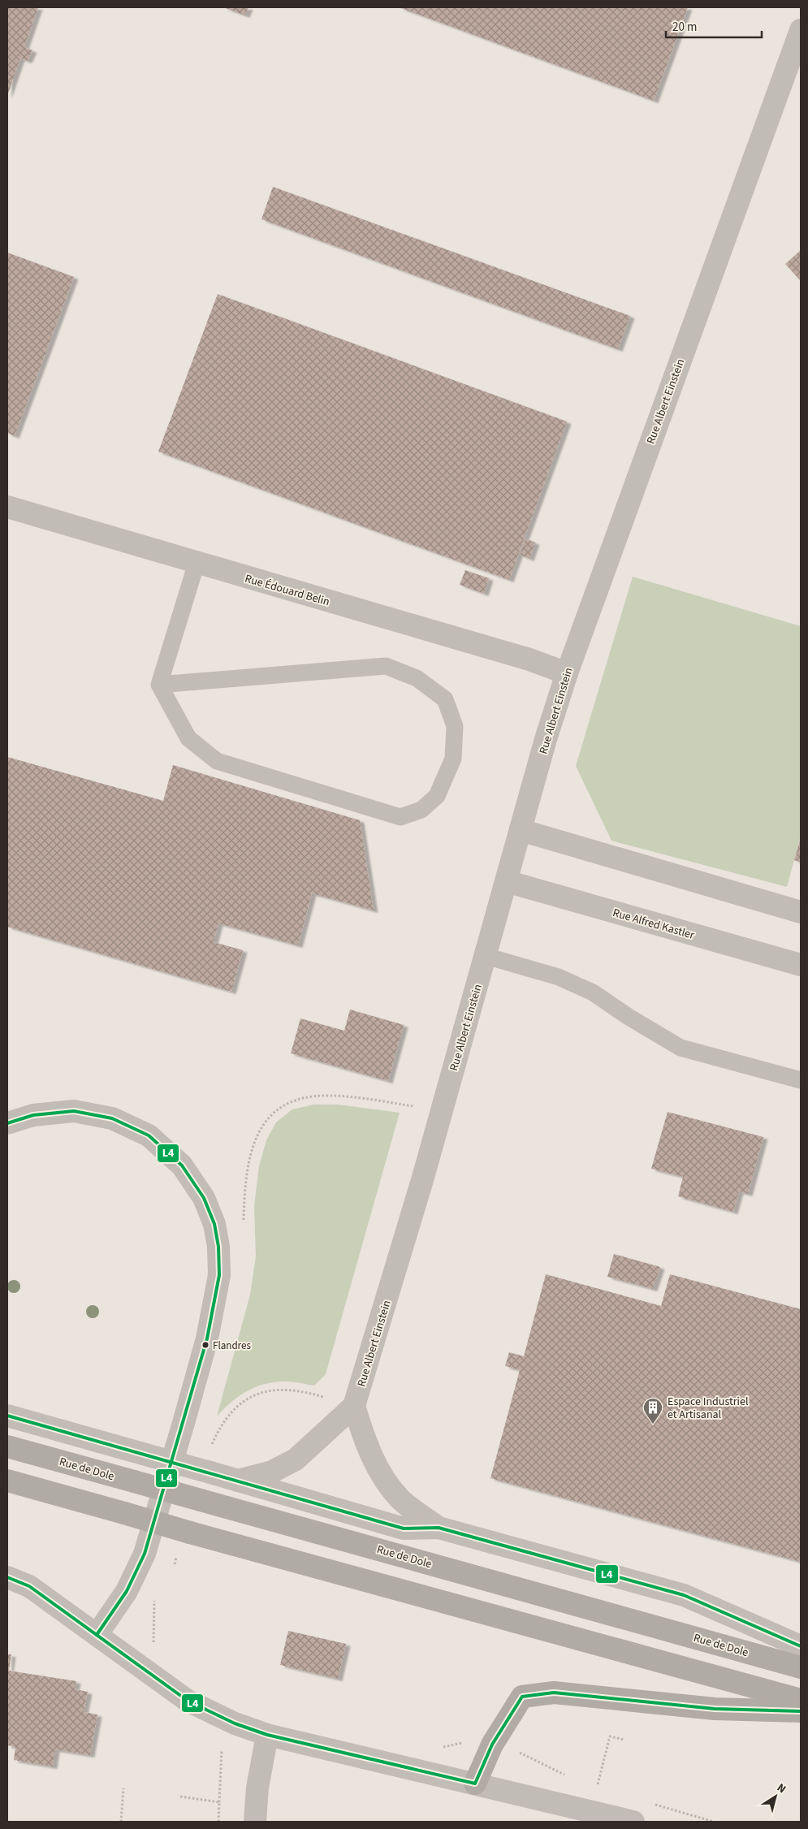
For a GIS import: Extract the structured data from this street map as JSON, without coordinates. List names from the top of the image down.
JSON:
{
  "streets": {
    "main road": ["Rue de Dole"],
    "street": ["Rue Albert Einstein", "Rue Édouard Belin", "Rue Alfred Kastler"]
  },
  "crossings": [
    ["Rue Albert Einstein", "Rue Édouard Belin"],
    ["Rue Albert Einstein", "Rue Alfred Kastler"]
  ],
  "places": {
    "other": ["Flandres"],
    "building": ["Espace Industriel et Artisanal"]
  },
  "lines": ["transit line L4"],
  "scale_bar": "20 m",
  "north": "top right"
}
